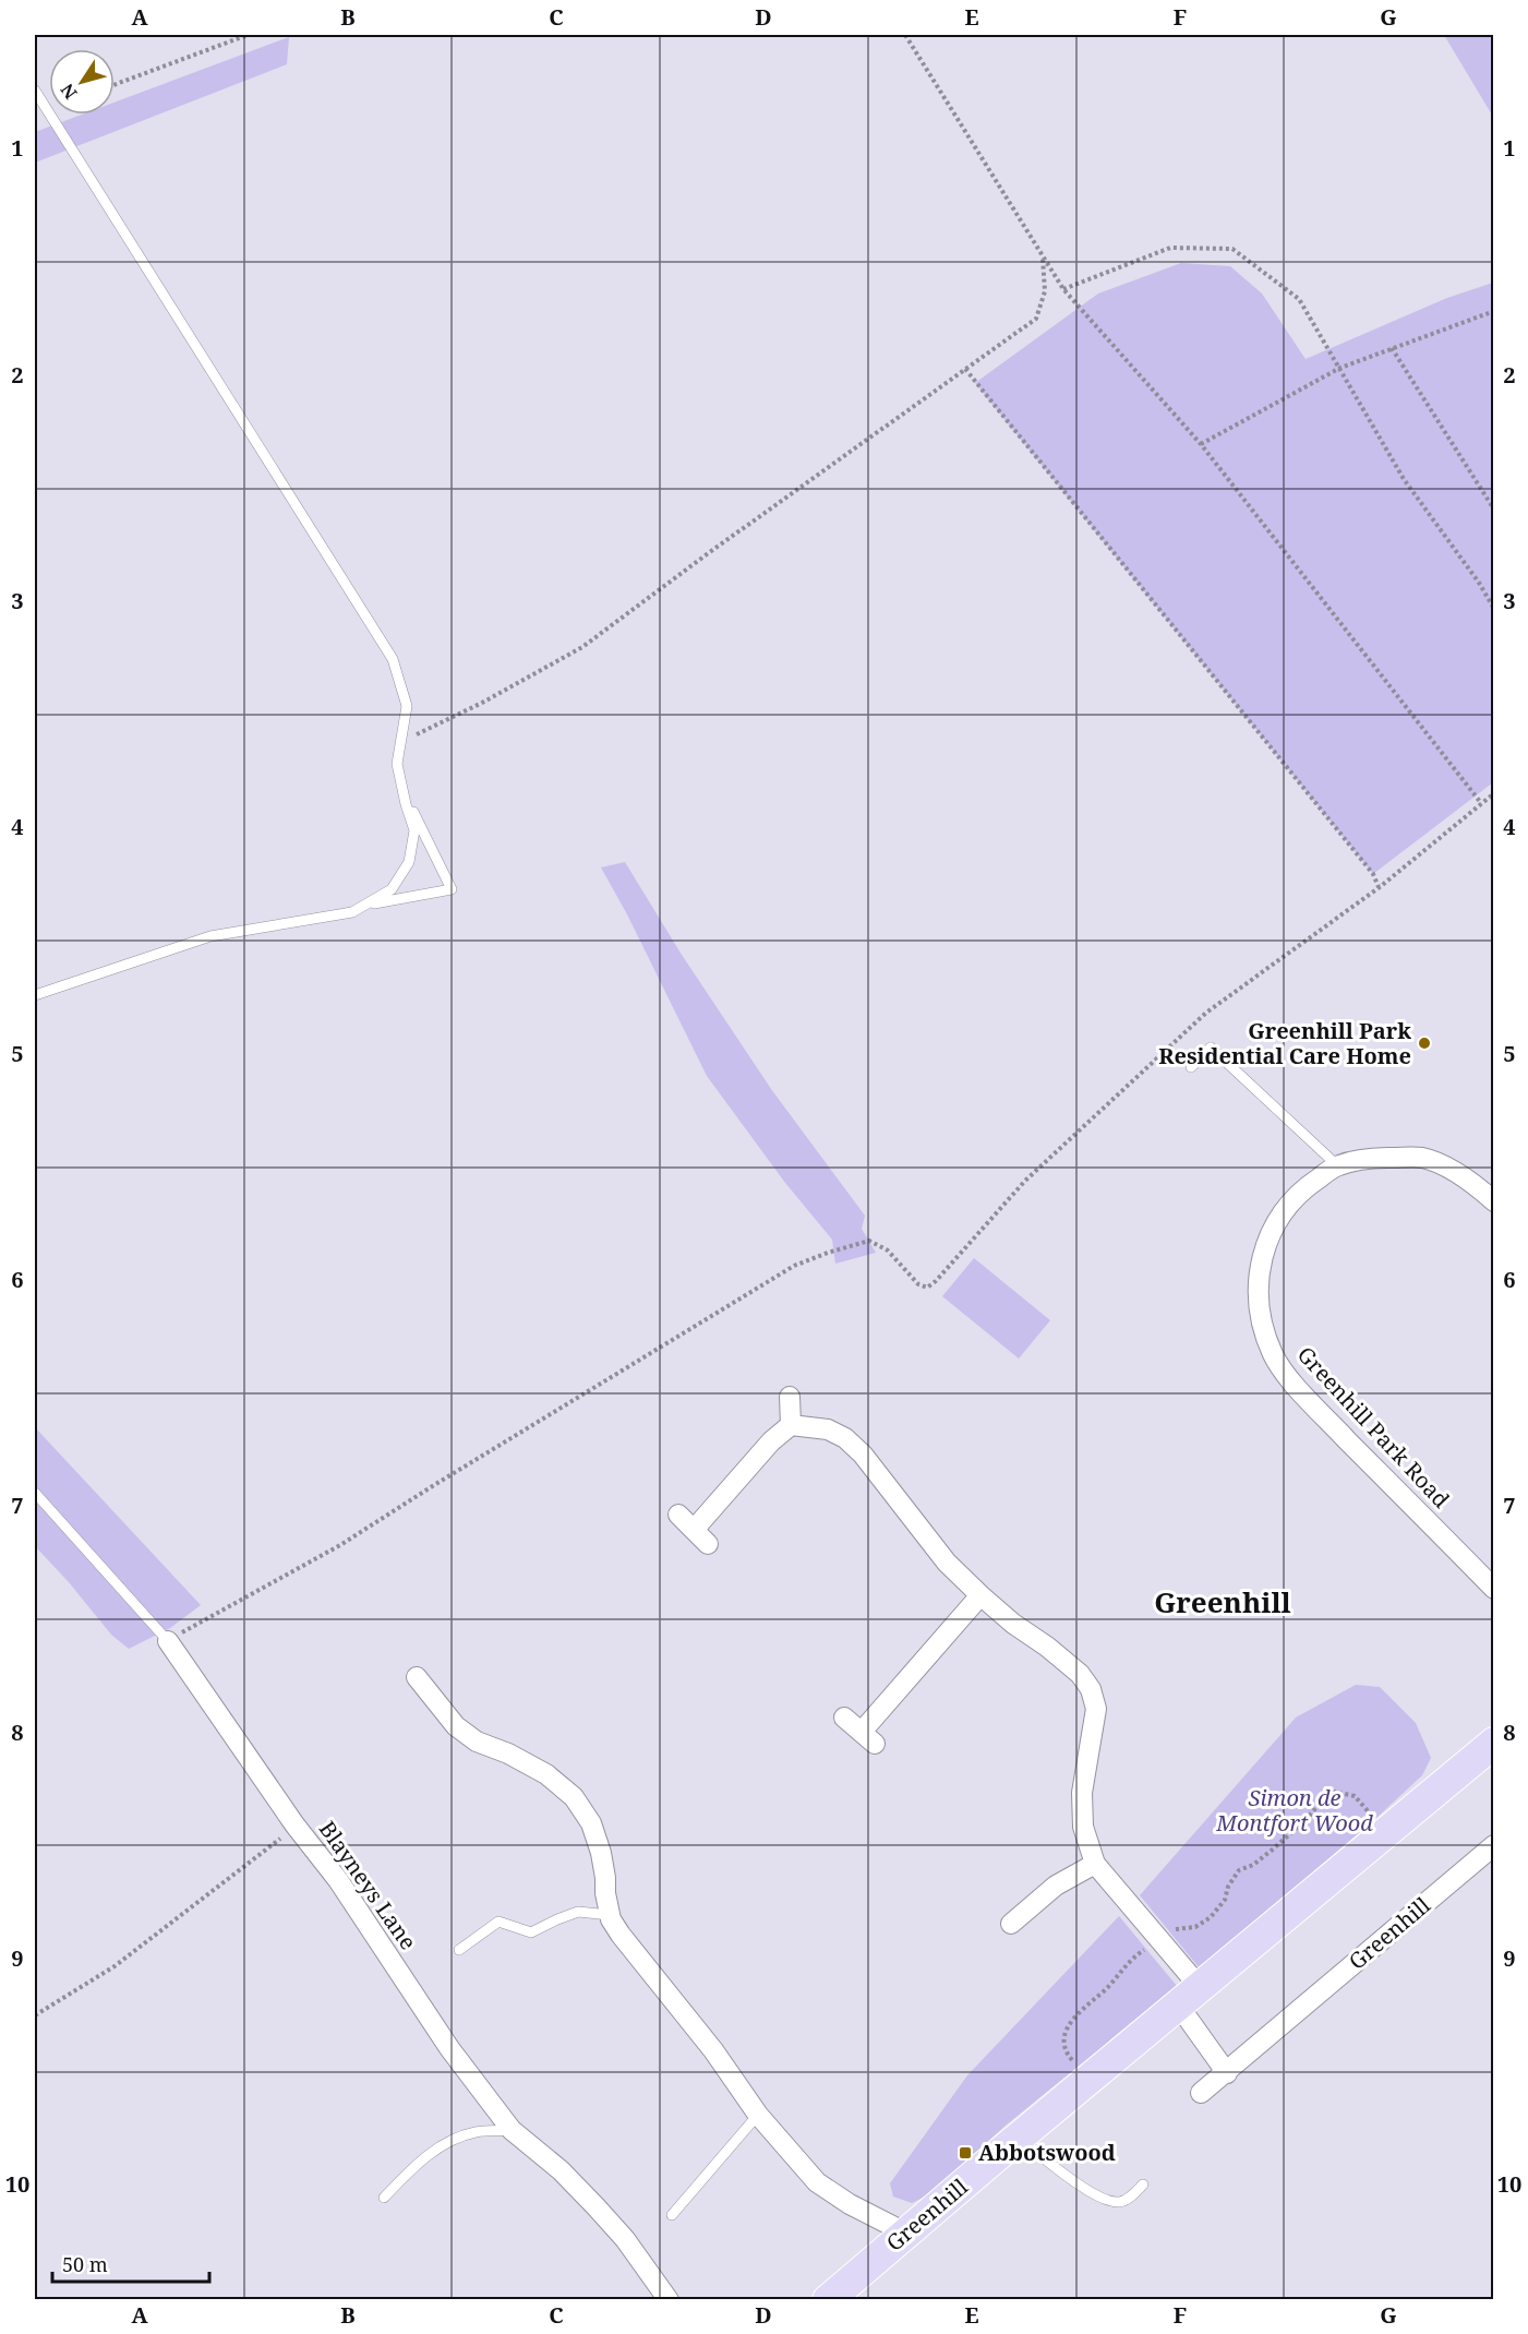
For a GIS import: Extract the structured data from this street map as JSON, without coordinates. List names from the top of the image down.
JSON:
{
  "streets": {
    "main road": ["Greenhill"],
    "street": ["Greenhill Park Road", "Blayneys Lane"]
  },
  "districts": ["Greenhill"],
  "parks": ["Simon de Montfort Wood"],
  "places": {
    "other": ["Greenhill Park Residential Care Home"],
    "transit": ["Abbotswood"]
  },
  "scale_bar": "50 m",
  "north": "bottom left",
  "grid": {
    "columns": [
      "A",
      "B",
      "C",
      "D",
      "E",
      "F",
      "G"
    ],
    "rows": [
      "1",
      "2",
      "3",
      "4",
      "5",
      "6",
      "7",
      "8",
      "9",
      "10"
    ]
  }
}
